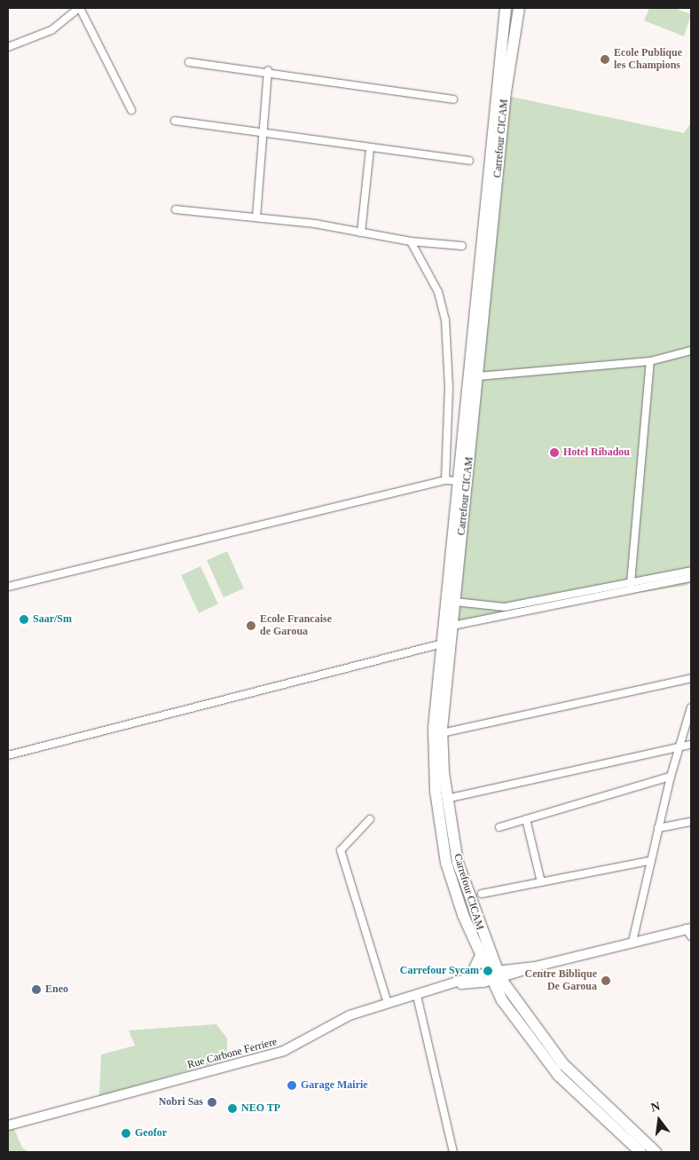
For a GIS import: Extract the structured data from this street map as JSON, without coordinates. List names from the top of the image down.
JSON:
{
  "streets": {
    "main road": ["Carrefour CICAM"],
    "street": ["Rue Carbone Ferriere"]
  },
  "crossings": [
    ["Carrefour CICAM", "Rue Carbone Ferriere"]
  ],
  "places": [
    "Ecole Publique les Champions",
    "Hotel Ribadou",
    "Saar/Sm",
    "Ecole Francaise de Garoua",
    "Carrefour Sycam",
    "Centre Biblique De Garoua",
    "Eneo",
    "Garage Mairie",
    "Nobri Sas",
    "NEO TP",
    "Geofor"
  ],
  "north": "top"
}
